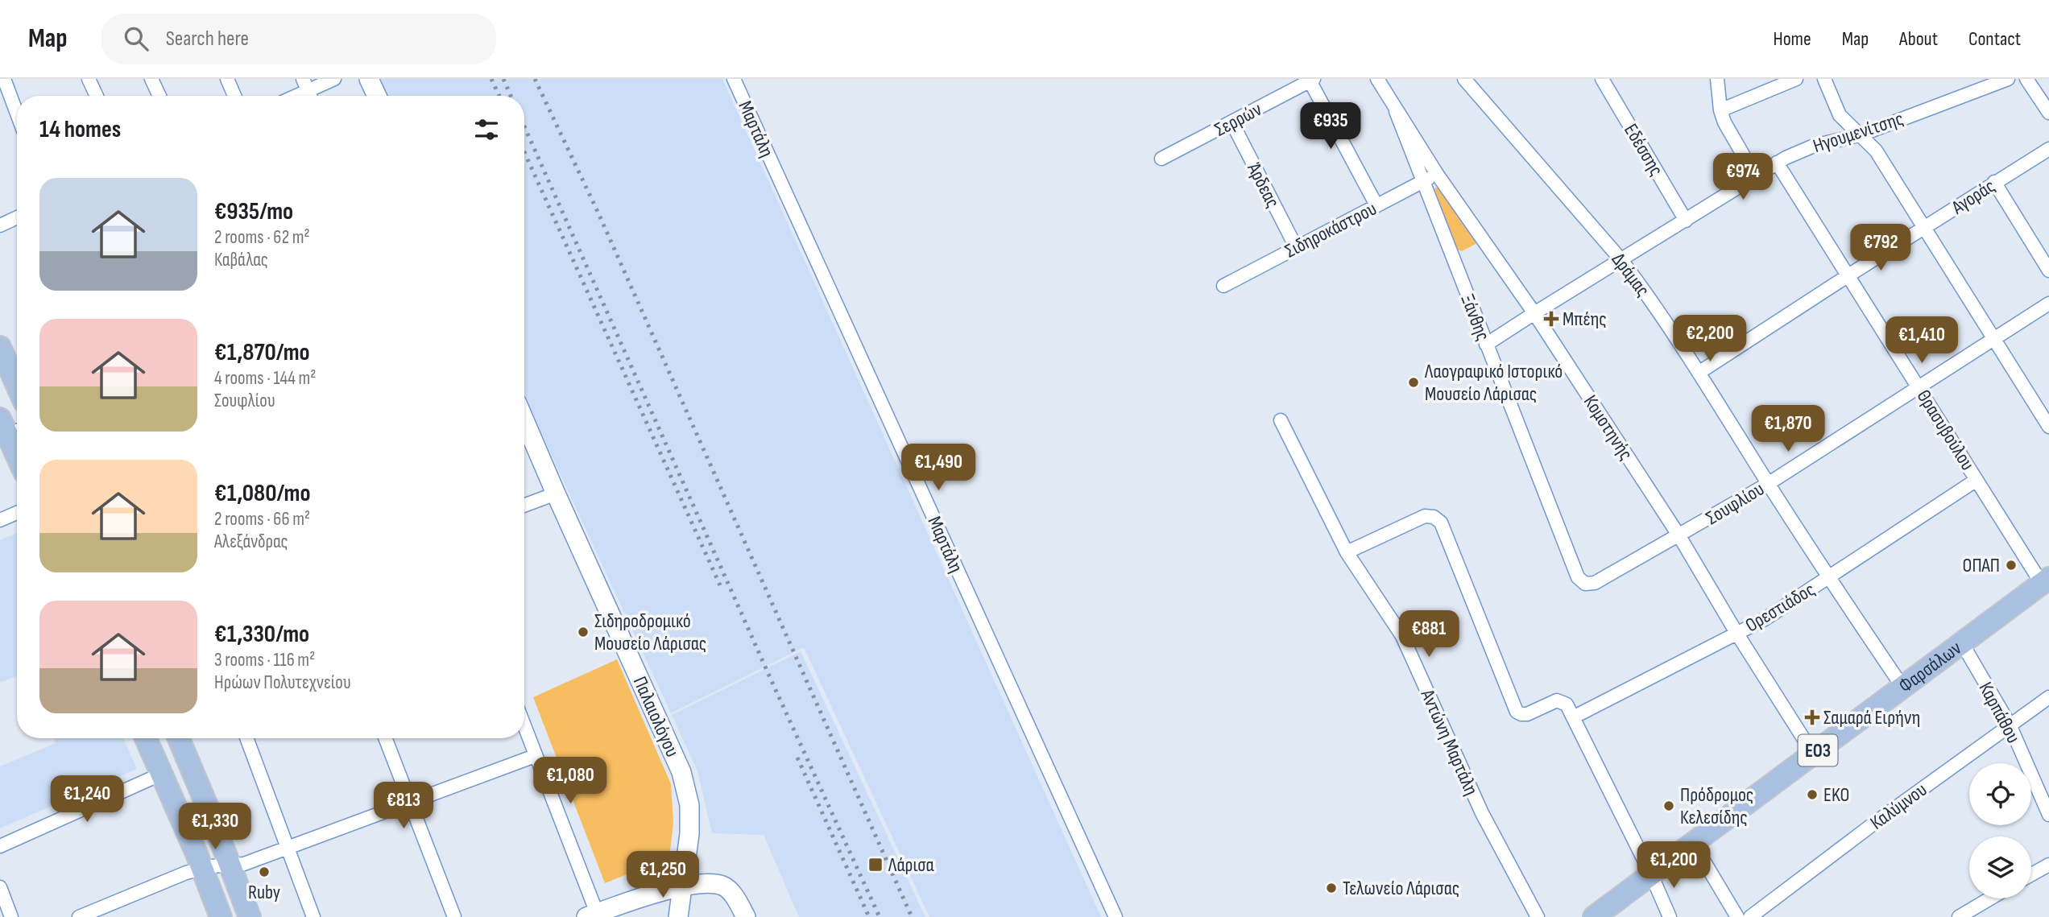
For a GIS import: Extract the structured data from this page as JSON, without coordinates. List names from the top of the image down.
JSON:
{
  "streets": {
    "main road": ["Φαρσάλων", "ΕΟ3"],
    "street": [
      "Σερρών",
      "Μαρτάλη",
      "Ηγουμενίτσης",
      "Εδέσσης",
      "Άρδεας",
      "Αγοράς",
      "Σιδηροκάστρου",
      "Δράμας",
      "Ξάνθης",
      "Κομοτηνής",
      "Θρασυβούλου",
      "Σουφλίου",
      "Ορεστιάδος",
      "Καρπάθου",
      "Παλαιολόγου",
      "Αντώνη Μαρτάλη",
      "Καλύμνου"
    ]
  },
  "crossings": [
    ["Σερρών", "Άρδεας"],
    ["Ηγουμενίτσης", "Εδέσσης"],
    ["Ηγουμενίτσης", "Δράμας"],
    ["Ηγουμενίτσης", "Ξάνθης"],
    ["Ηγουμενίτσης", "Κομοτηνής"],
    ["Ηγουμενίτσης", "Θρασυβούλου"],
    ["Άρδεας", "Σιδηροκάστρου"],
    ["Αγοράς", "Δράμας"],
    ["Αγοράς", "Θρασυβούλου"],
    ["Σιδηροκάστρου", "Ξάνθης"],
    ["Σιδηροκάστρου", "Κομοτηνής"],
    ["Δράμας", "Σουφλίου"],
    ["Δράμας", "Ορεστιάδος"],
    ["Δράμας", "Φαρσάλων"],
    ["Ξάνθης", "Κομοτηνής"],
    ["Ξάνθης", "Σουφλίου"],
    ["Κομοτηνής", "Σουφλίου"],
    ["Κομοτηνής", "Ορεστιάδος"],
    ["Κομοτηνής", "Φαρσάλων"],
    ["Θρασυβούλου", "Σουφλίου"],
    ["Θρασυβούλου", "Ορεστιάδος"],
    ["Θρασυβούλου", "Φαρσάλων"],
    ["Φαρσάλων", "Καρπάθου"],
    ["Καρπάθου", "Καλύμνου"]
  ],
  "places": {
    "health": ["Μπέης", "Σαμαρά Ειρήνη"],
    "other": [
      "Λαογραφικό Ιστορικό Μουσείο Λάρισας",
      "ΟΠΑΠ",
      "Σιδηροδρομικό Μουσείο Λάρισας",
      "EKO",
      "Πρόδρομος Κελεσίδης",
      "Ruby",
      "Τελωνείο Λάρισας"
    ],
    "transit": ["Λάρισα"]
  },
  "page": {
    "header": "Map",
    "search": "Search here",
    "nav": [
      "Home",
      "Map",
      "About",
      "Contact"
    ],
    "heading": "14 homes",
    "price": [
      "€935",
      "€974",
      "€792",
      "€2,200",
      "€1,410",
      "€1,870",
      "€1,490",
      "€881",
      "€1,080",
      "€1,240",
      "€813",
      "€1,330",
      "€1,200",
      "€1,250"
    ],
    "list": [
      {
        "name": "€935/mo",
        "note": "2 rooms · 62 m² · Καβάλας"
      },
      {
        "name": "€1,870/mo",
        "note": "4 rooms · 144 m² · Σουφλίου"
      },
      {
        "name": "€1,080/mo",
        "note": "2 rooms · 66 m² · Αλεξάνδρας"
      },
      {
        "name": "€1,330/mo",
        "note": "3 rooms · 116 m² · Ηρώων Πολυτεχνείου"
      }
    ]
  }
}
